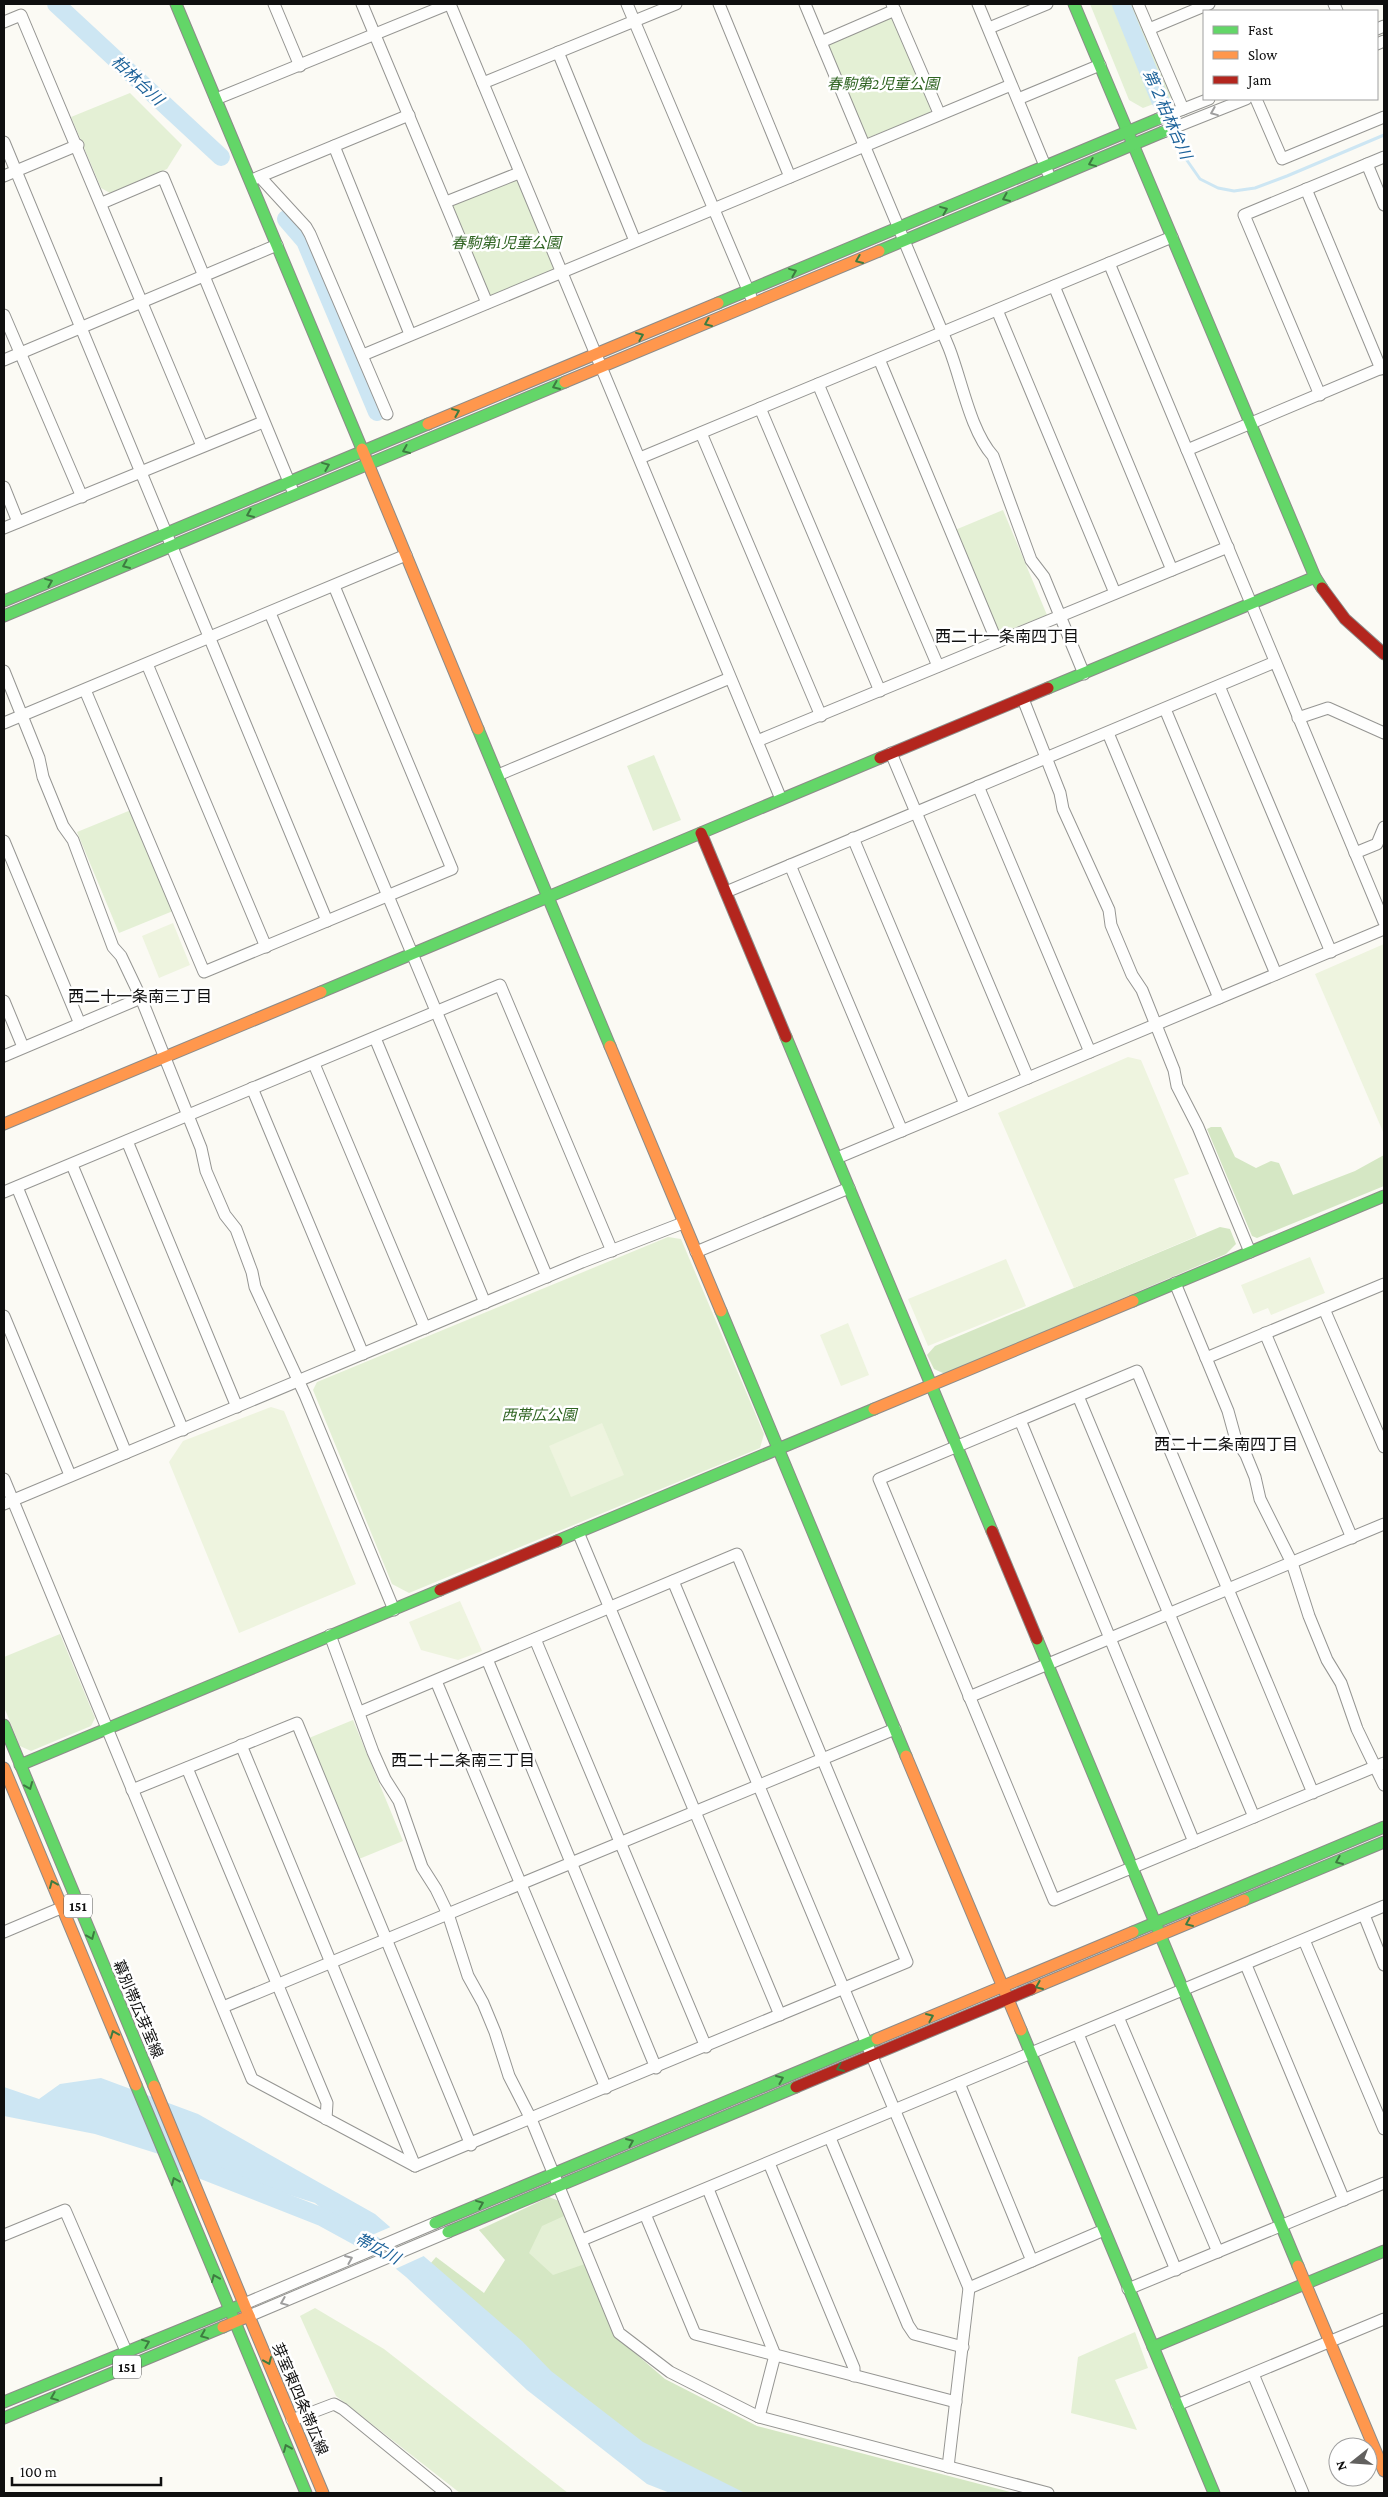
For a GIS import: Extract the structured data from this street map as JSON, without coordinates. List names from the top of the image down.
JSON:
{
  "streets": {
    "street": ["151", "幕別帯広芽室線", "芽室東四条帯広線"]
  },
  "crossings": [
    ["151", "幕別帯広芽室線"],
    ["151", "芽室東四条帯広線"],
    ["幕別帯広芽室線", "芽室東四条帯広線"]
  ],
  "districts": [
    "西二十一条南四丁目",
    "西二十一条南三丁目",
    "西二十二条南四丁目",
    "西二十二条南三丁目"
  ],
  "water": ["柏林台川", "第２柏林台川", "帯広川"],
  "parks": ["春駒第2児童公園", "春駒第1児童公園", "西帯広公園"],
  "legend": ["Fast", "Slow", "Jam"],
  "scale_bar": "100 m",
  "north": "left"
}
